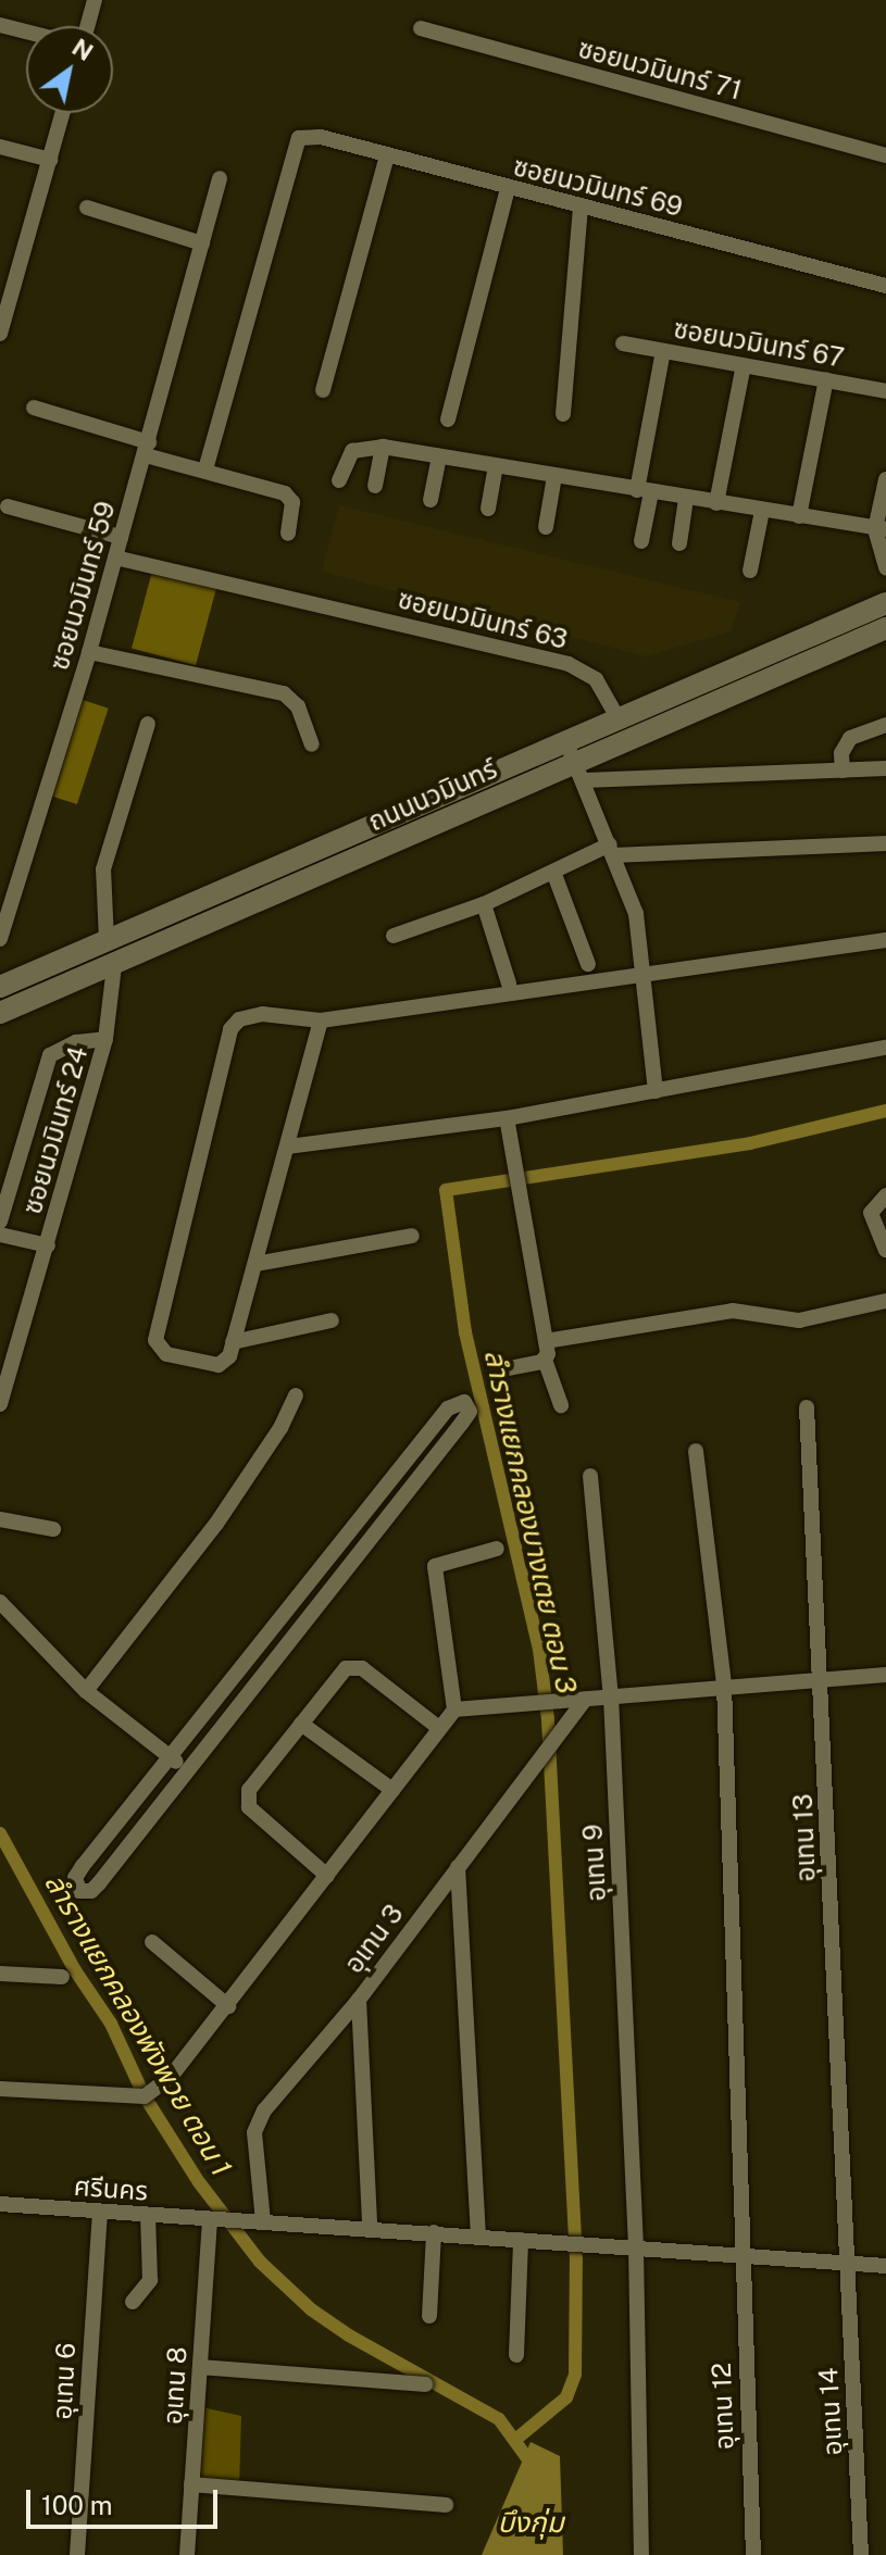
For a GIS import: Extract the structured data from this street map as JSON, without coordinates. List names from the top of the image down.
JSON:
{
  "streets": {
    "main road": ["ถนนนวมินทร์"],
    "street": [
      "ซอยนวมินทร์ 71",
      "ซอยนวมินทร์ 69",
      "ซอยนวมินทร์ 67",
      "ซอยนวมินทร์ 59",
      "ซอยนวมินทร์ 63",
      "ซอยนวมินทร์ 24",
      "อุเทน 13",
      "อุเทน 9",
      "อุเทน 3",
      "ศรีนคร",
      "อุเทน 6",
      "อุเทน 8",
      "อุเทน 12",
      "อุเทน 14"
    ]
  },
  "crossings": [
    ["ซอยนวมินทร์ 59", "ซอยนวมินทร์ 63"],
    ["ซอยนวมินทร์ 63", "ถนนนวมินทร์"],
    ["ถนนนวมินทร์", "ซอยนวมินทร์ 24"],
    ["อุเทน 13", "ศรีนคร"],
    ["อุเทน 13", "อุเทน 14"],
    ["อุเทน 9", "ศรีนคร"],
    ["อุเทน 3", "ศรีนคร"],
    ["ศรีนคร", "อุเทน 6"],
    ["ศรีนคร", "อุเทน 8"],
    ["ศรีนคร", "อุเทน 12"],
    ["ศรีนคร", "อุเทน 14"]
  ],
  "water": ["ลำรางแยกคลองบางเตย ตอน 3", "ลำรางแยกคลองพังพวย ตอน 1", "บึงกุ่ม"],
  "scale_bar": "100 m",
  "north": "top right"
}
